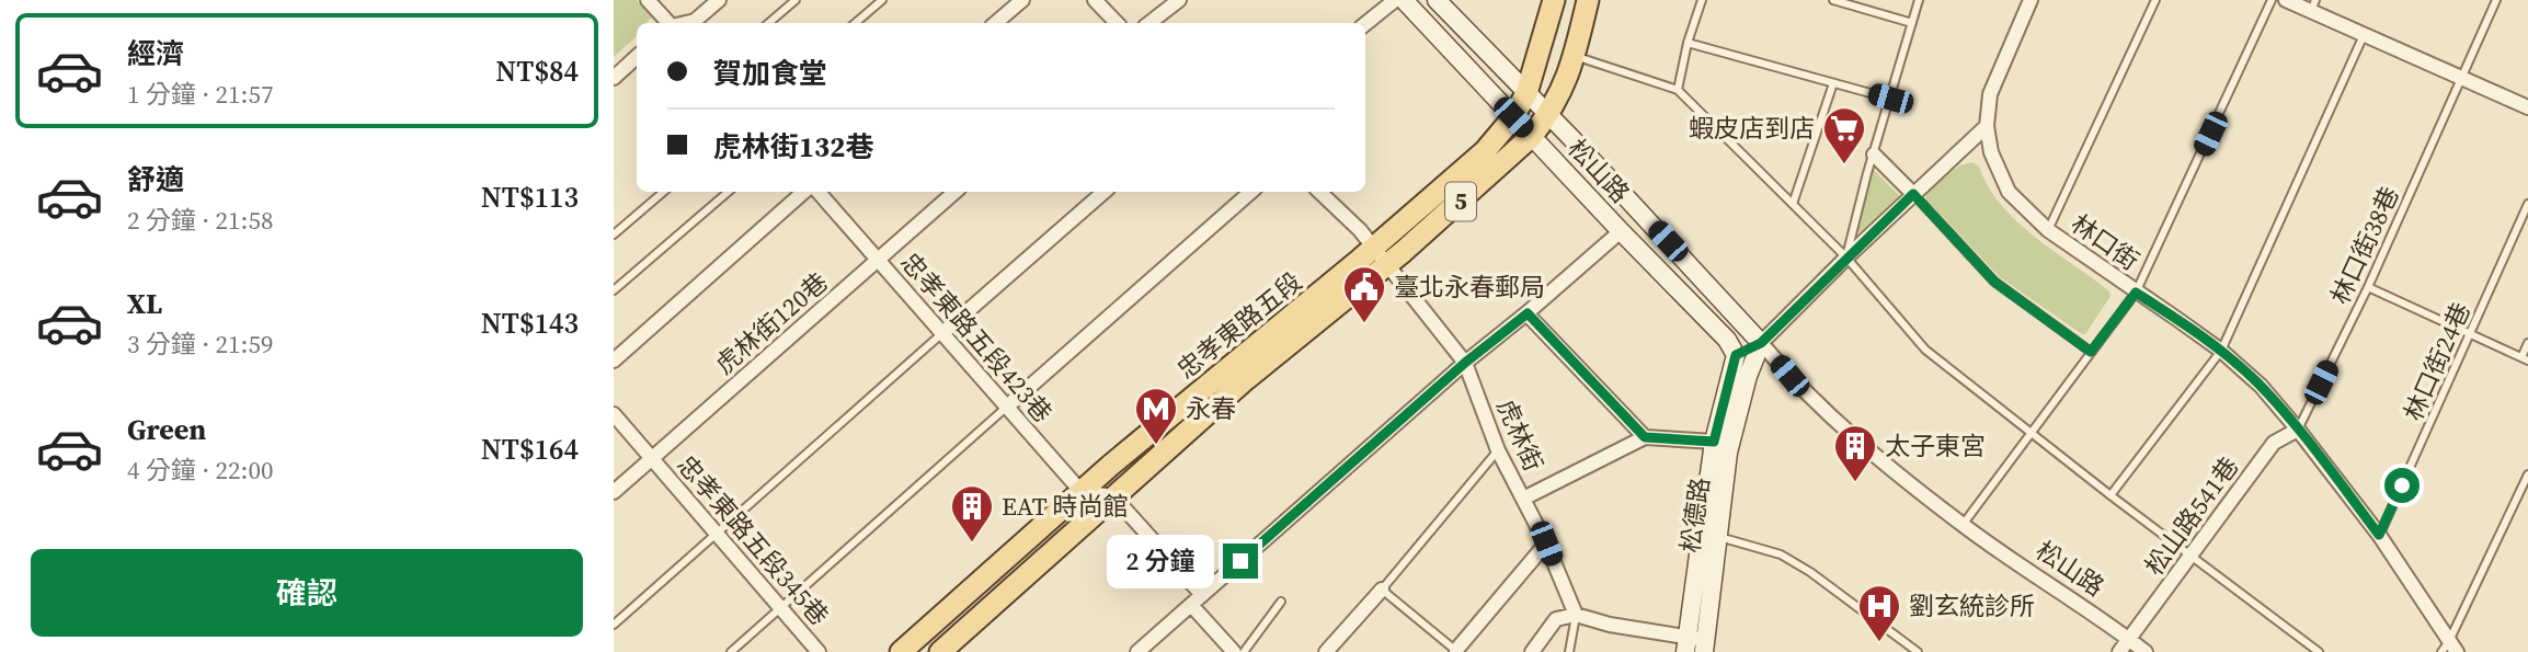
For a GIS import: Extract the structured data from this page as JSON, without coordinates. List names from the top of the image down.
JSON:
{
  "streets": {
    "main road": [
      "松山路",
      "5",
      "忠孝東路五段",
      "松德路"
    ],
    "street": [
      "林口街",
      "虎林街120巷",
      "忠孝東路五段423巷",
      "虎林街",
      "松山路541巷",
      "忠孝東路五段345巷"
    ],
    "lane": ["林口街38巷", "林口街24巷"]
  },
  "crossings": [
    ["松山路", "忠孝東路五段"],
    ["松山路", "松德路"],
    ["松山路", "松山路541巷"],
    ["林口街", "林口街38巷"],
    ["林口街", "林口街24巷"],
    ["林口街", "松山路541巷"],
    ["林口街38巷", "松山路541巷"],
    ["虎林街120巷", "忠孝東路五段423巷"],
    ["虎林街120巷", "忠孝東路五段345巷"],
    ["忠孝東路五段", "忠孝東路五段423巷"],
    ["忠孝東路五段", "虎林街"]
  ],
  "places": {
    "supermarket": ["蝦皮店到店"],
    "public building": ["臺北永春郵局"],
    "metro station": ["永春"],
    "building": ["太子東宮", "EAT 時尚館"],
    "hospital": ["劉玄統診所"]
  },
  "page": {
    "list": [
      {
        "name": "經濟",
        "note": "1 分鐘 · 21:57",
        "value": "NT$84"
      },
      {
        "name": "舒適",
        "note": "2 分鐘 · 21:58",
        "value": "NT$113"
      },
      {
        "name": "XL",
        "note": "3 分鐘 · 21:59",
        "value": "NT$143"
      },
      {
        "name": "Green",
        "note": "4 分鐘 · 22:00",
        "value": "NT$164"
      }
    ],
    "banner": ["賀加食堂", "虎林街132巷"],
    "buttons": "確認",
    "bubble": "2 分鐘"
  }
}
